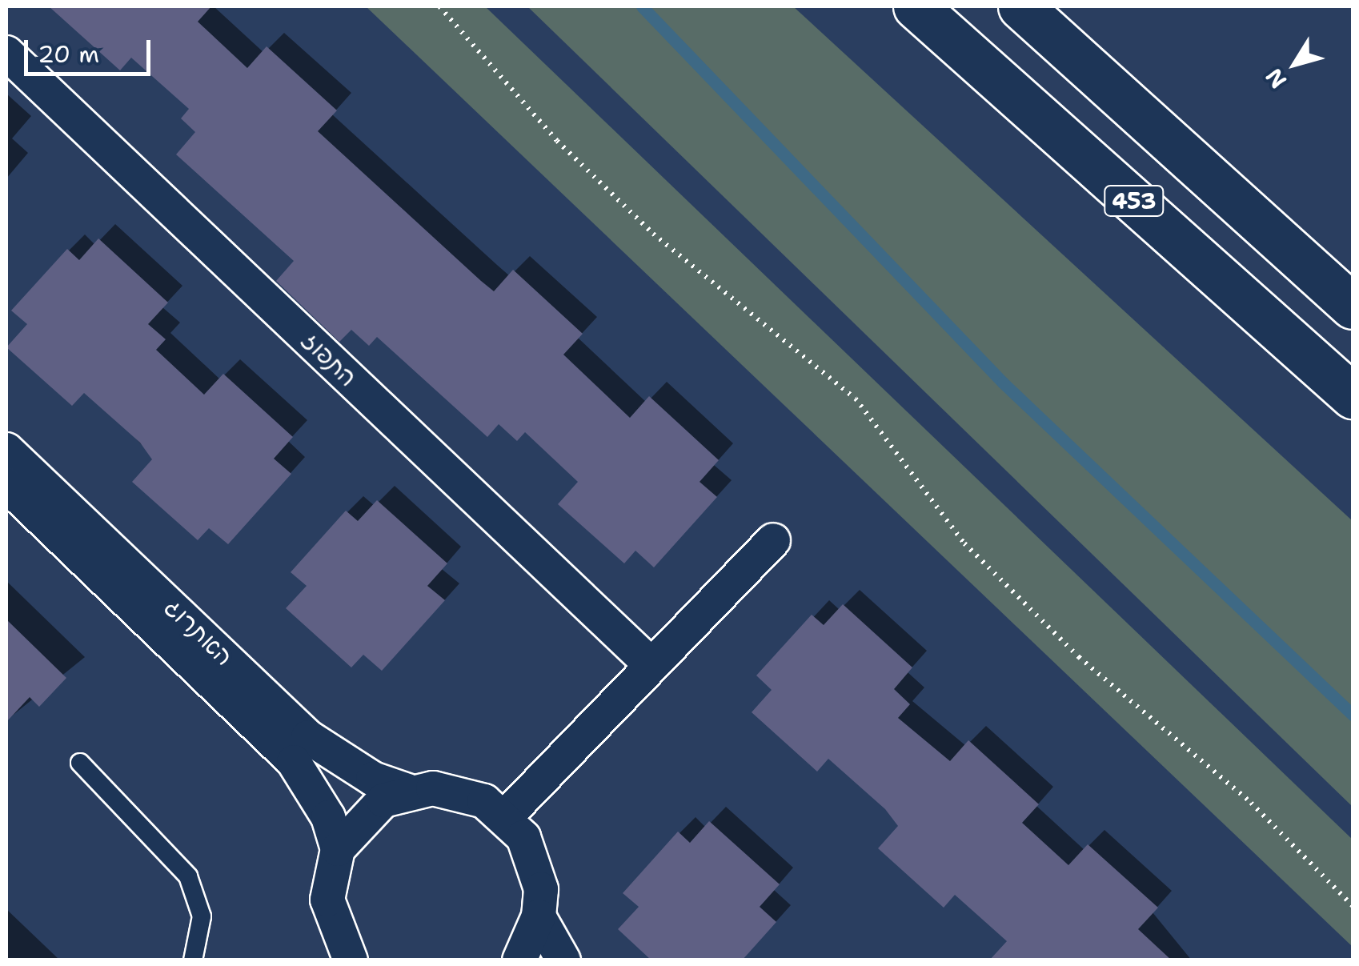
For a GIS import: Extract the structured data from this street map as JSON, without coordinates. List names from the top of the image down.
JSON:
{
  "streets": {
    "main road": ["453"],
    "street": ["התפוז", "האתרוג"]
  },
  "scale_bar": "20 m",
  "north": "bottom left"
}
